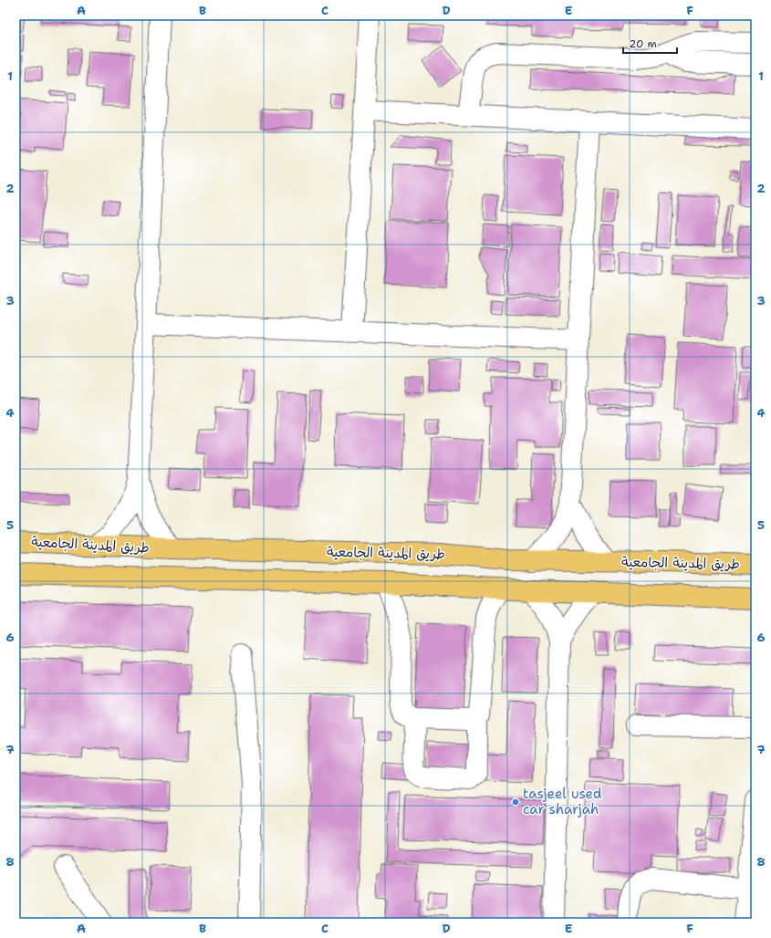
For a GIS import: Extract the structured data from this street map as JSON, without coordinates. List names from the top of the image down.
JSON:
{
  "streets": {
    "main road": ["طريق المدينة الجامعية"]
  },
  "places": ["tasjeel used car sharjah"],
  "scale_bar": "20 m",
  "grid": {
    "columns": [
      "A",
      "B",
      "C",
      "D",
      "E",
      "F"
    ],
    "rows": [
      "1",
      "2",
      "3",
      "4",
      "5",
      "6",
      "7",
      "8"
    ]
  }
}
